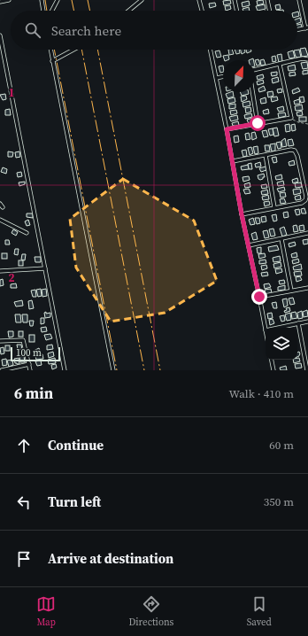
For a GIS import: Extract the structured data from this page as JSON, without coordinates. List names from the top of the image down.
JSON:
{
  "scale_bar": "100 m",
  "north": "top right",
  "page": {
    "search": "Search here",
    "scale": "100 m",
    "heading": ["6 min", "Walk · 410 m"],
    "list": [
      ["Continue", "60 m"],
      ["Turn left", "350 m"],
      "Arrive at destination"
    ],
    "nav": ["Map", "Directions", "Saved"]
  },
  "grid": {
    "rows": ["1", "2"]
  }
}
